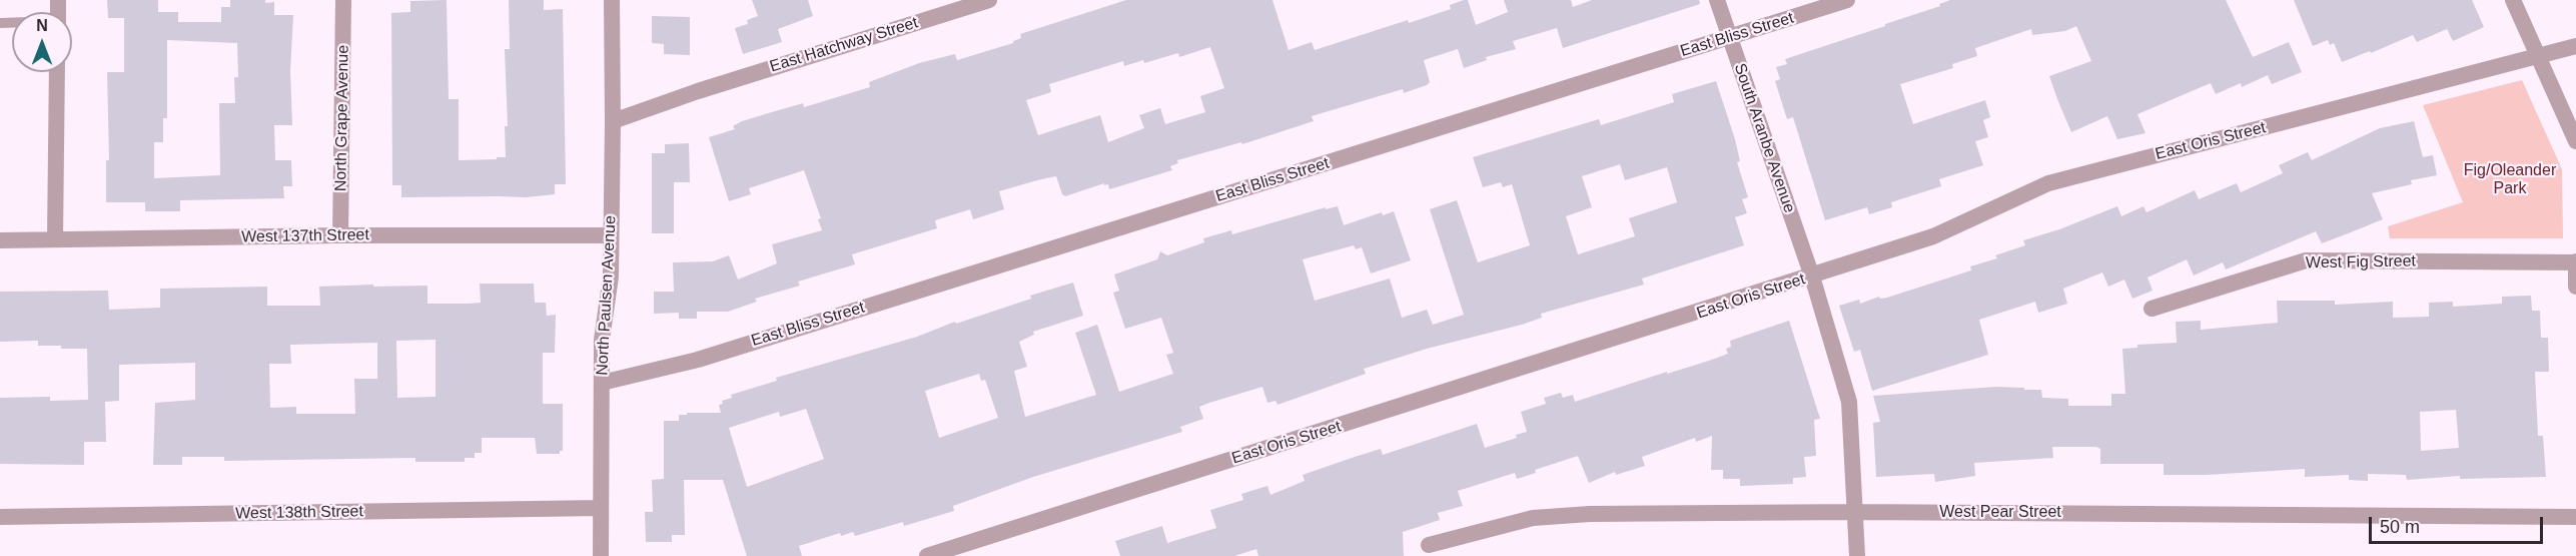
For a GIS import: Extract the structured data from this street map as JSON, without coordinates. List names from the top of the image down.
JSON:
{
  "streets": {
    "street": [
      "East Bliss Street",
      "East Hatchway Street",
      "North Grape Avenue",
      "South Aranbe Avenue",
      "East Oris Street",
      "West 137th Street",
      "West Fig Street",
      "North Paulsen Avenue",
      "West 138th Street",
      "West Pear Street"
    ]
  },
  "crossings": [
    ["East Bliss Street", "South Aranbe Avenue"],
    ["East Bliss Street", "North Paulsen Avenue"],
    ["East Hatchway Street", "North Paulsen Avenue"],
    ["North Grape Avenue", "West 137th Street"],
    ["South Aranbe Avenue", "East Oris Street"],
    ["South Aranbe Avenue", "West Pear Street"],
    ["West 137th Street", "North Paulsen Avenue"],
    ["North Paulsen Avenue", "West 138th Street"]
  ],
  "parks": ["Fig/Oleander Park"],
  "scale_bar": "50 m",
  "north": "top"
}
